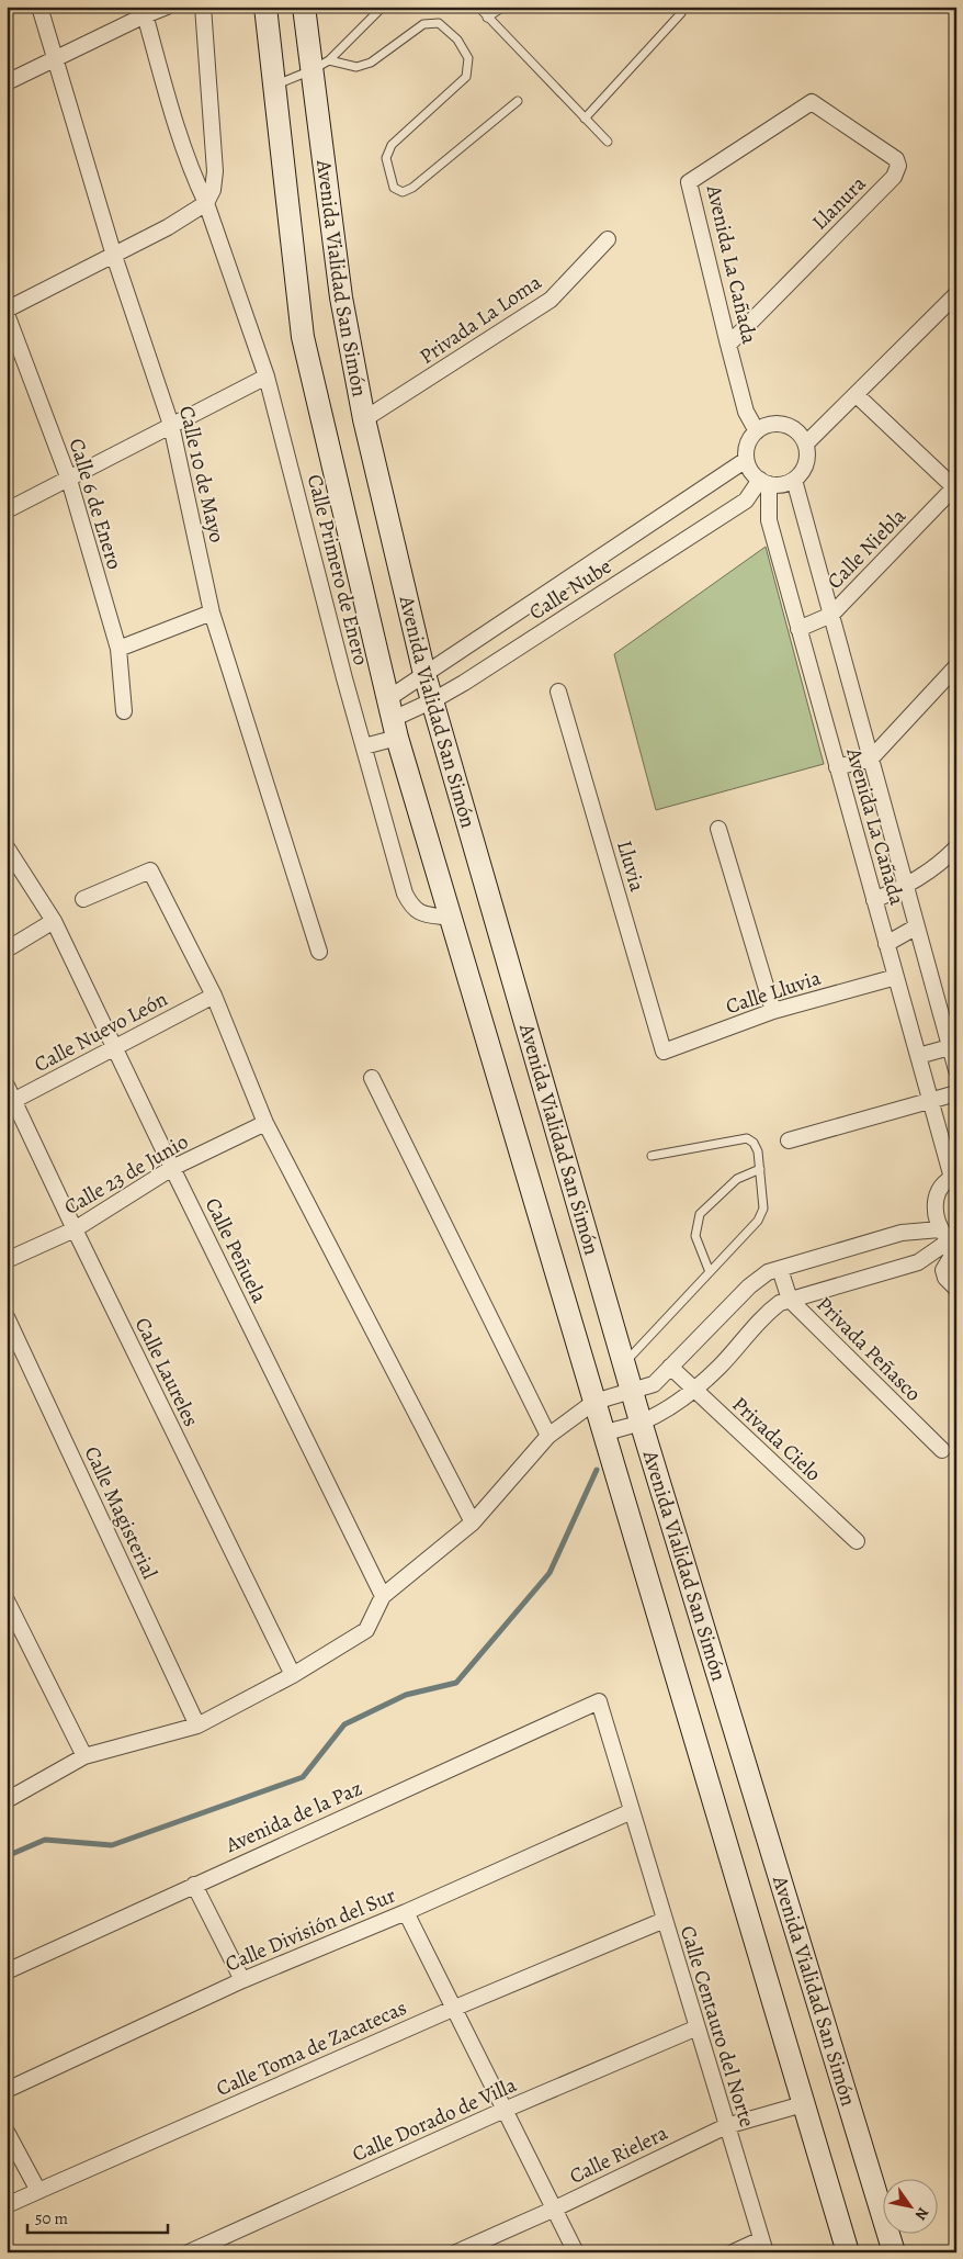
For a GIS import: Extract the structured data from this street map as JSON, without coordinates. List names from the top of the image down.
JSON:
{
  "streets": {
    "main road": ["Avenida Vialidad San Simón"],
    "street": [
      "Llanura",
      "Avenida La Cañada",
      "Privada La Loma",
      "Calle 10 de Mayo",
      "Calle 6 de Enero",
      "Calle Niebla",
      "Calle Primero de Enero",
      "Calle Nube",
      "Lluvia",
      "Calle Lluvia",
      "Calle Nuevo León",
      "Calle 23 de Junio",
      "Calle Peñuela",
      "Privada Peñasco",
      "Calle Laureles",
      "Privada Cielo",
      "Calle Magisterial",
      "Avenida de la Paz",
      "Calle División del Sur",
      "Calle Centauro del Norte",
      "Calle Toma de Zacatecas",
      "Calle Dorado de Villa",
      "Calle Rielera"
    ]
  },
  "crossings": [
    ["Llanura", "Avenida La Cañada"],
    ["Avenida La Cañada", "Calle Niebla"],
    ["Avenida La Cañada", "Calle Nube"],
    ["Avenida La Cañada", "Calle Lluvia"],
    ["Avenida Vialidad San Simón", "Privada La Loma"],
    ["Avenida Vialidad San Simón", "Calle Primero de Enero"],
    ["Avenida Vialidad San Simón", "Calle Nube"],
    ["Avenida Vialidad San Simón", "Calle Rielera"],
    ["Lluvia", "Calle Lluvia"],
    ["Calle Nuevo León", "Calle Peñuela"],
    ["Calle Nuevo León", "Calle Laureles"],
    ["Calle 23 de Junio", "Calle Peñuela"],
    ["Calle 23 de Junio", "Calle Laureles"],
    ["Avenida de la Paz", "Calle Centauro del Norte"],
    ["Calle División del Sur", "Calle Centauro del Norte"],
    ["Calle Centauro del Norte", "Calle Toma de Zacatecas"],
    ["Calle Centauro del Norte", "Calle Dorado de Villa"],
    ["Calle Centauro del Norte", "Calle Rielera"]
  ],
  "scale_bar": "50 m",
  "north": "bottom right"
}
